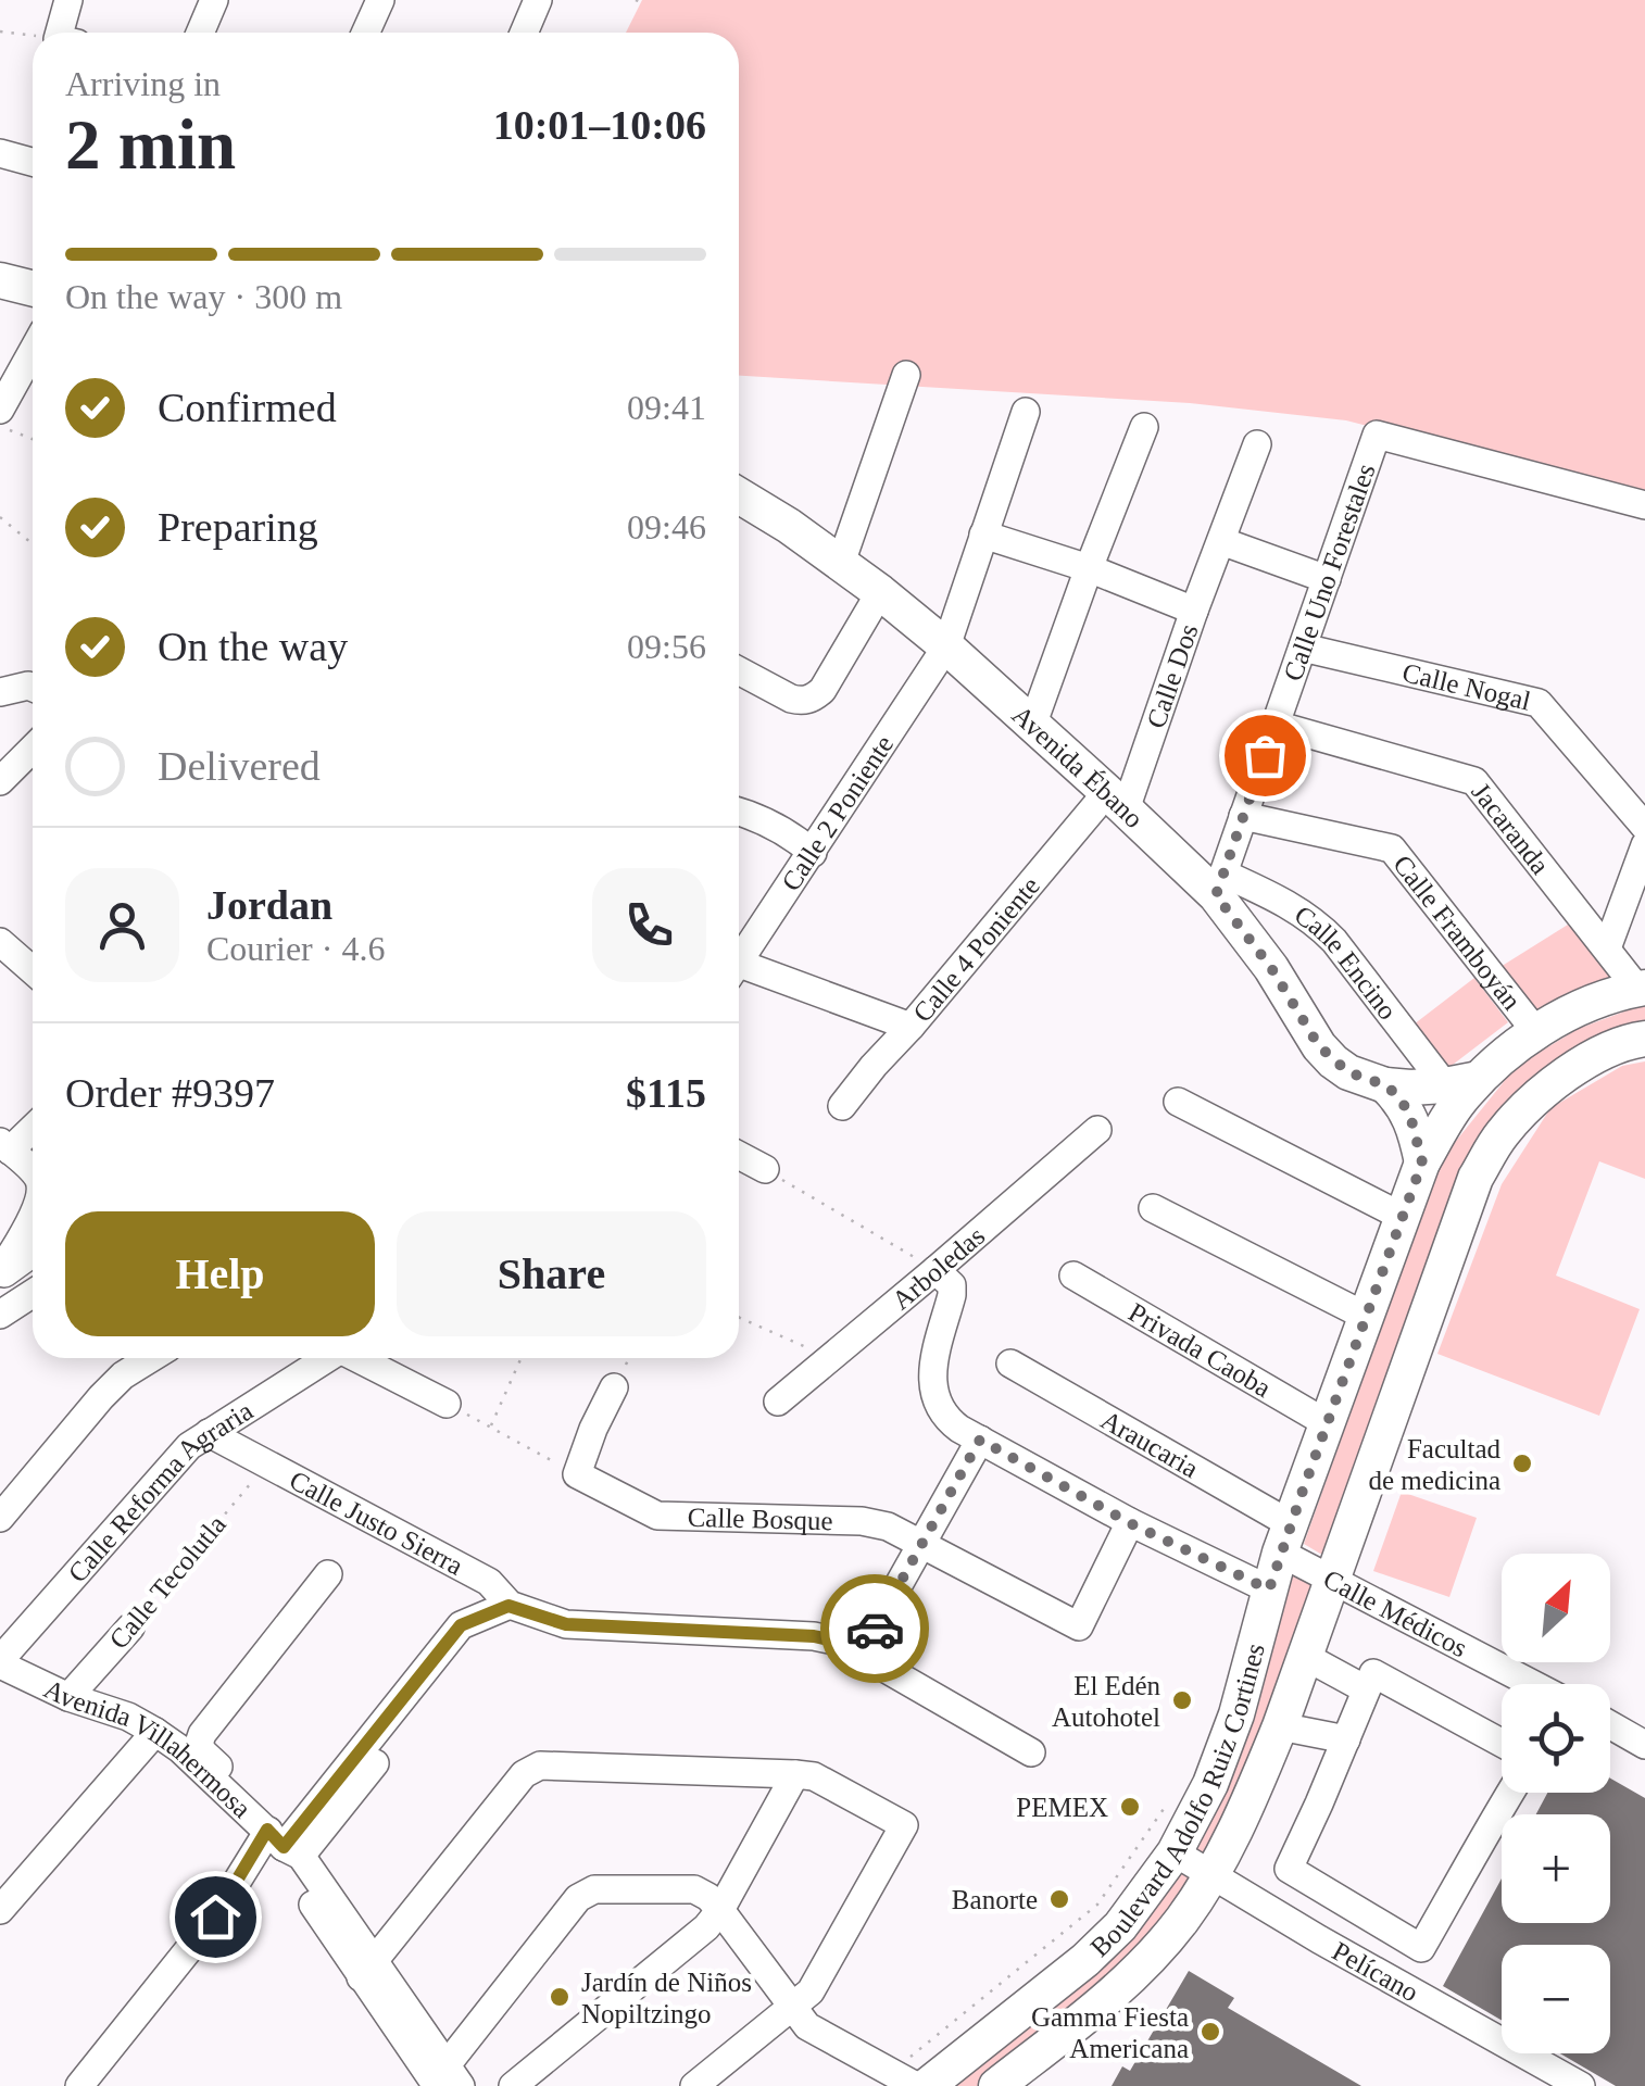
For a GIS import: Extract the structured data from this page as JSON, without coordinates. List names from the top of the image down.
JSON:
{
  "streets": {
    "main road": ["Avenida Ébano", "Boulevard Adolfo Ruiz Cortines"],
    "street": [
      "Calle Uno Forestales",
      "Calle Dos",
      "Calle Nogal",
      "Calle 2 Poniente",
      "Jacaranda",
      "Calle Framboyán",
      "Calle 4 Poniente",
      "Calle Encino",
      "Arboledas",
      "Privada Caoba",
      "Araucaria",
      "Calle Reforma Agraria",
      "Calle Bosque",
      "Calle Justo Sierra",
      "Calle Tecolutla",
      "Calle Médicos",
      "Avenida Villahermosa",
      "Pelícano"
    ]
  },
  "crossings": [
    ["Calle Uno Forestales", "Calle Nogal"],
    ["Calle Uno Forestales", "Avenida Ébano"],
    ["Calle Uno Forestales", "Jacaranda"],
    ["Calle Uno Forestales", "Calle Framboyán"],
    ["Calle Uno Forestales", "Calle Encino"],
    ["Calle Dos", "Avenida Ébano"],
    ["Calle Dos", "Calle 4 Poniente"],
    ["Avenida Ébano", "Calle 2 Poniente"],
    ["Avenida Ébano", "Calle 4 Poniente"],
    ["Avenida Ébano", "Calle Encino"],
    ["Avenida Ébano", "Boulevard Adolfo Ruiz Cortines"],
    ["Jacaranda", "Boulevard Adolfo Ruiz Cortines"],
    ["Calle Framboyán", "Boulevard Adolfo Ruiz Cortines"],
    ["Calle Encino", "Boulevard Adolfo Ruiz Cortines"],
    ["Privada Caoba", "Boulevard Adolfo Ruiz Cortines"],
    ["Araucaria", "Calle Médicos"],
    ["Araucaria", "Boulevard Adolfo Ruiz Cortines"],
    ["Calle Reforma Agraria", "Calle Justo Sierra"],
    ["Calle Reforma Agraria", "Avenida Villahermosa"],
    ["Calle Justo Sierra", "Calle Tecolutla"],
    ["Calle Tecolutla", "Avenida Villahermosa"],
    ["Calle Médicos", "Boulevard Adolfo Ruiz Cortines"],
    ["Boulevard Adolfo Ruiz Cortines", "Pelícano"]
  ],
  "places": [
    "Facultad de medicina",
    "El Edén Autohotel",
    "PEMEX",
    "Banorte",
    "Jardín de Niños Nopiltzingo",
    "Gamma Fiesta Americana"
  ],
  "north": "top right",
  "page": {
    "heading": ["2 min", "Arriving in", "10:01–10:06"],
    "panel": [
      "Jordan",
      "Courier · 4.6",
      "Order #9397",
      "$115"
    ],
    "bar": "On the way · 300 m",
    "list": [
      ["Confirmed", "09:41"],
      ["Preparing", "09:46"],
      ["On the way", "09:56"],
      "Delivered"
    ],
    "buttons": ["Help", "Share"],
    "map_buttons": ["+", "−"]
  }
}
